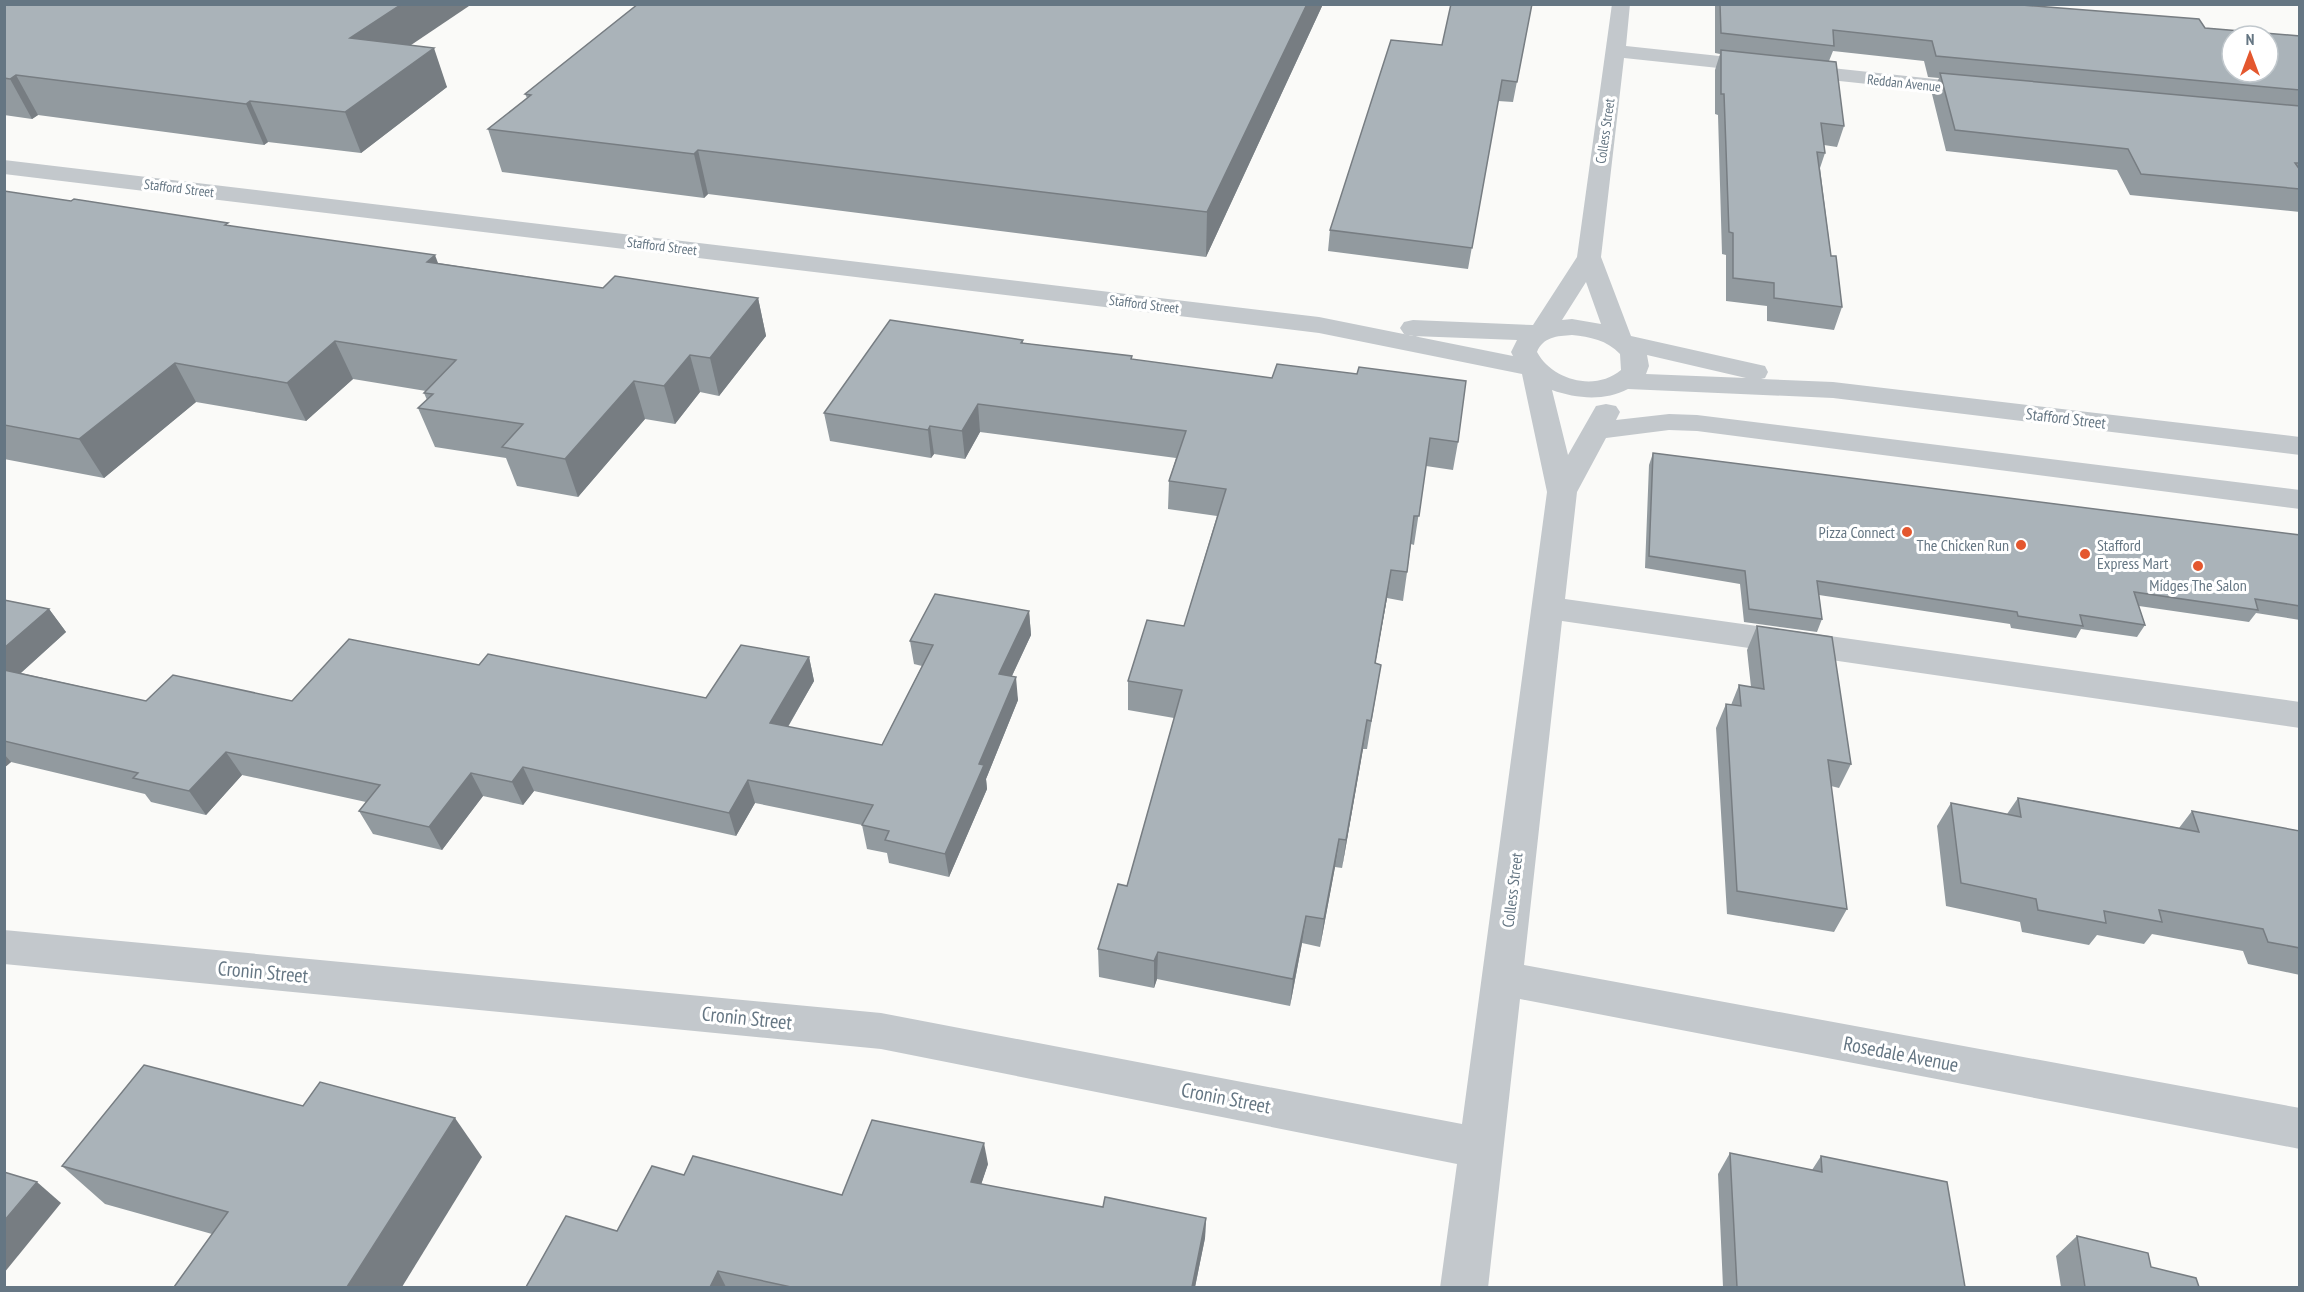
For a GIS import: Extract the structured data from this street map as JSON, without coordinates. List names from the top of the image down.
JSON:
{
  "streets": {
    "street": [
      "Reddan Avenue",
      "Colless Street",
      "Stafford Street",
      "Cronin Street",
      "Rosedale Avenue"
    ]
  },
  "crossings": [
    ["Reddan Avenue", "Colless Street"],
    ["Colless Street", "Stafford Street"],
    ["Colless Street", "Cronin Street"],
    ["Colless Street", "Rosedale Avenue"]
  ],
  "places": [
    "Pizza Connect",
    "The Chicken Run",
    "Stafford Express Mart",
    "Midges The Salon"
  ],
  "north": "top"
}
